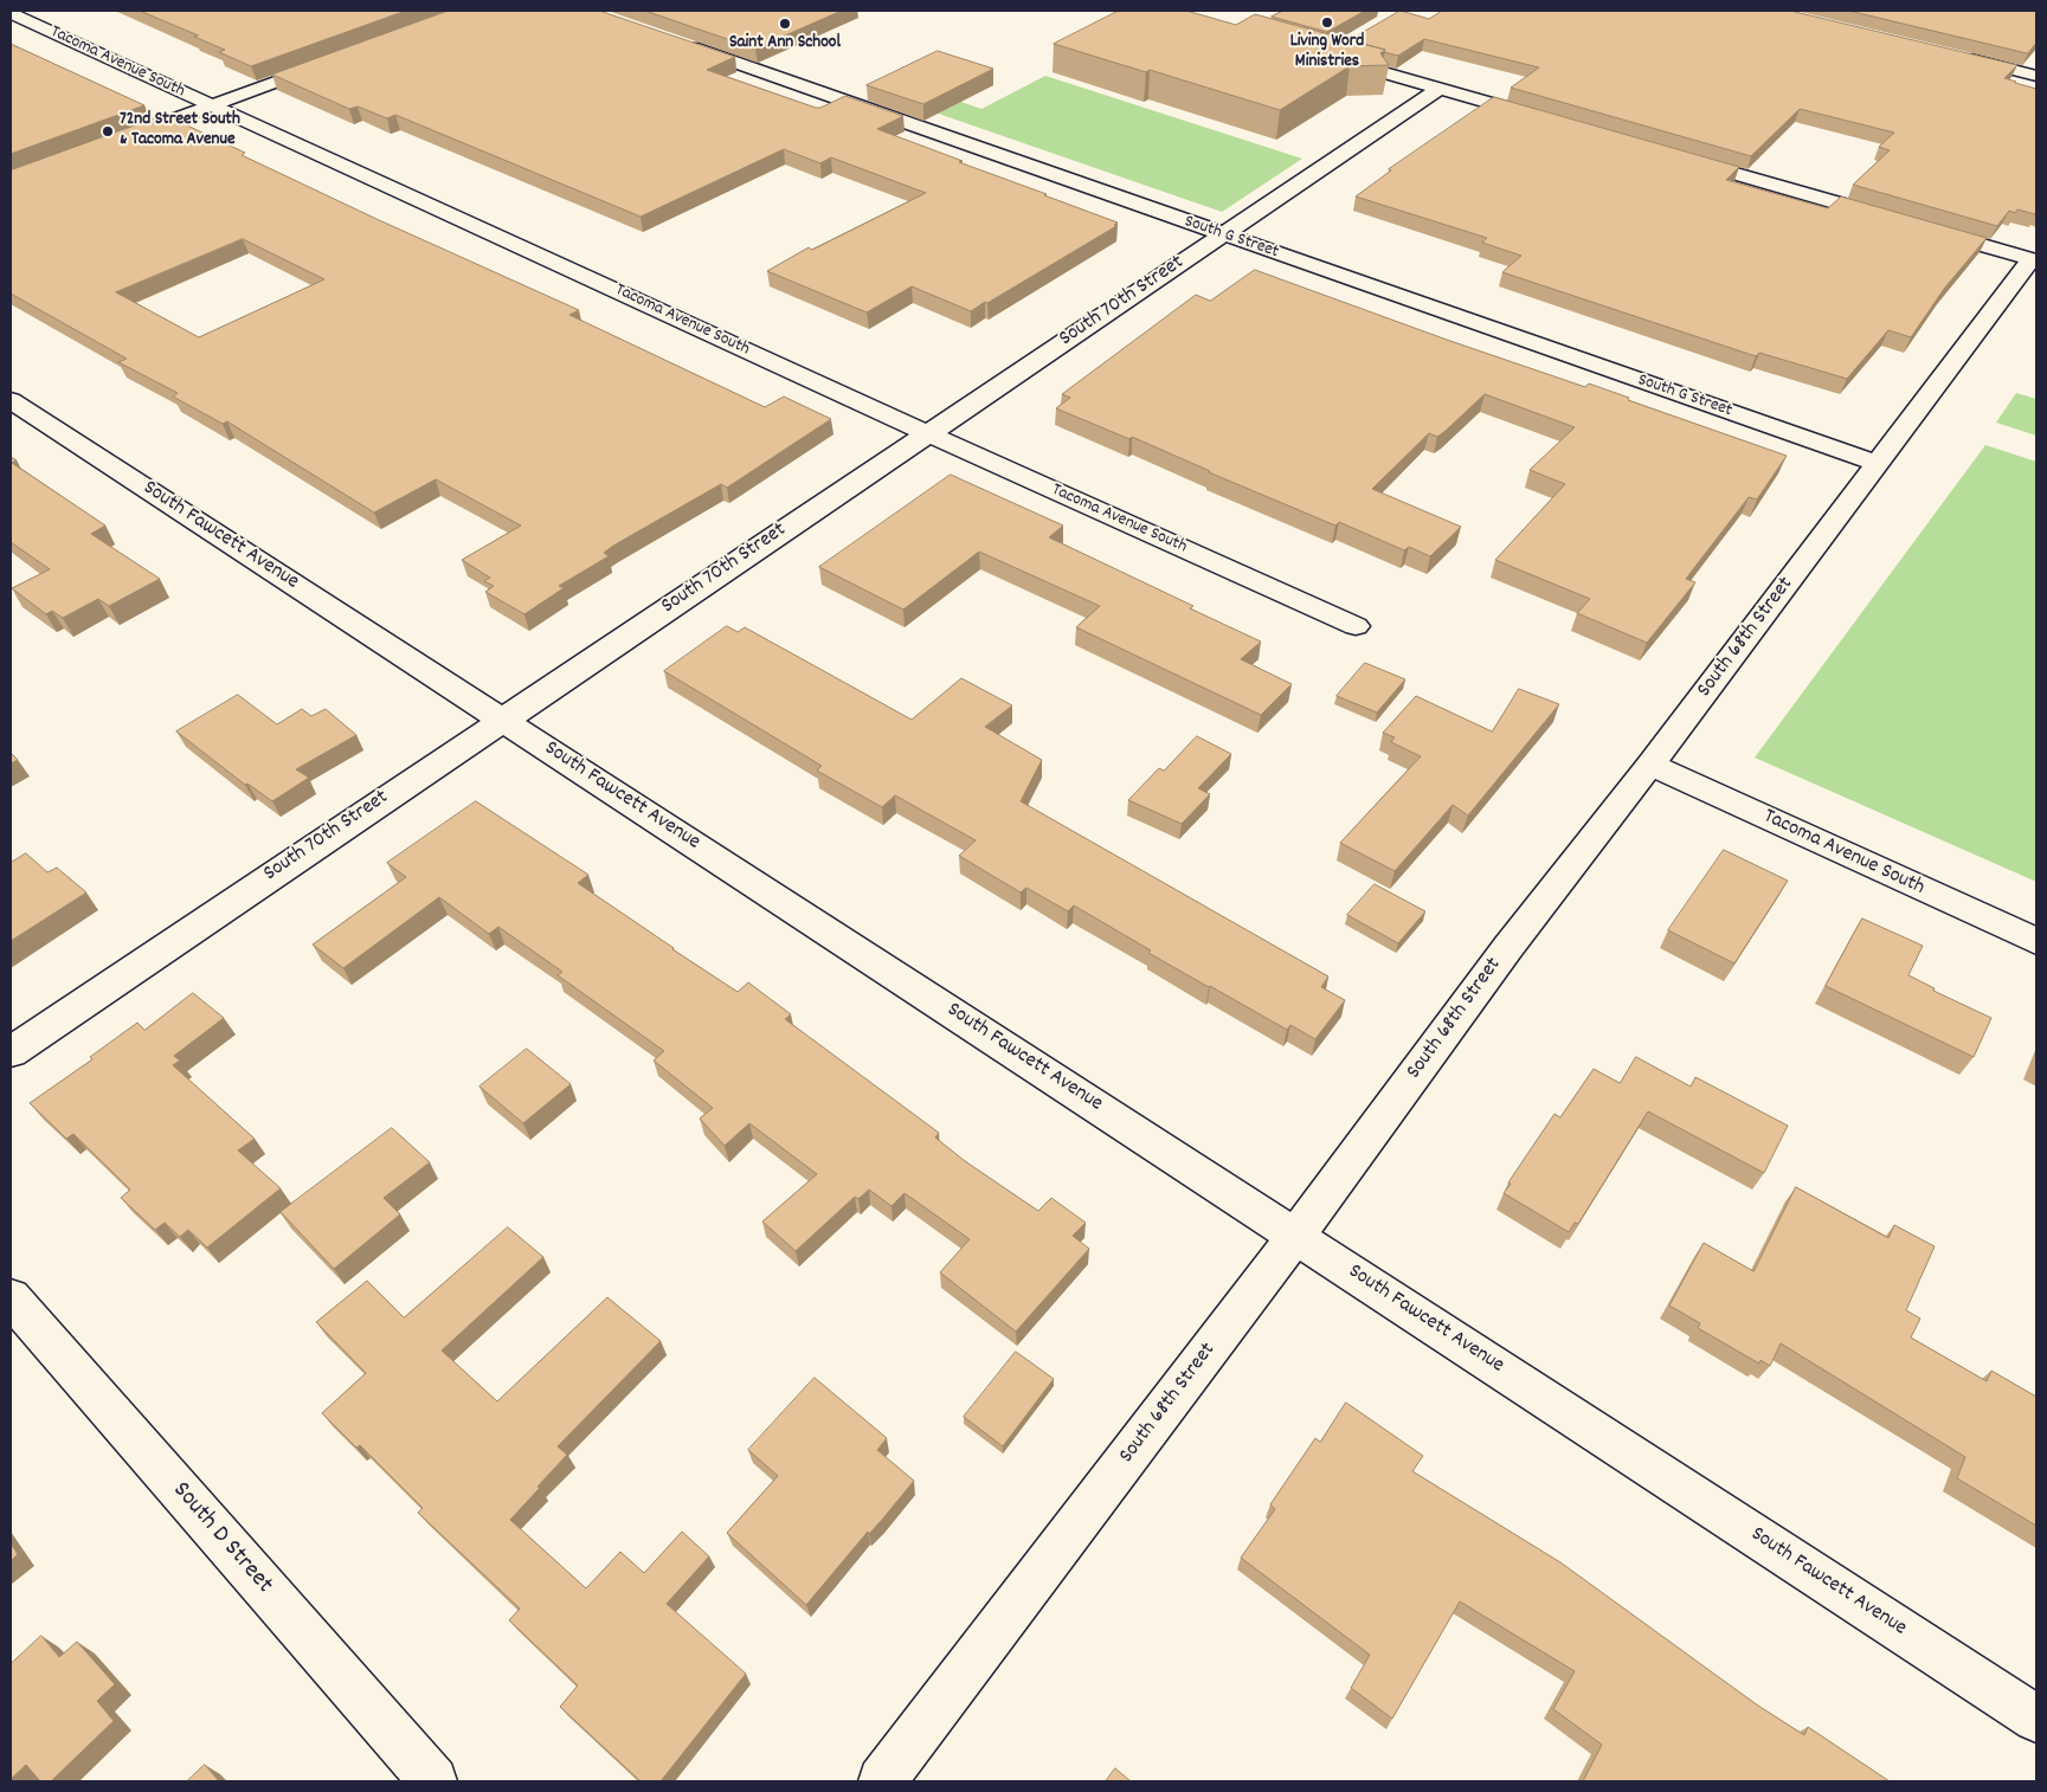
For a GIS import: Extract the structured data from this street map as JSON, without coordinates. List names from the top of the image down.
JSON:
{
  "streets": {
    "street": [
      "Tacoma Avenue South",
      "South G Street",
      "South 70th Street",
      "South Fawcett Avenue",
      "South 68th Street",
      "South D Street"
    ]
  },
  "crossings": [
    ["Tacoma Avenue South", "South 70th Street"],
    ["Tacoma Avenue South", "South 68th Street"],
    ["South G Street", "South 70th Street"],
    ["South G Street", "South 68th Street"],
    ["South 70th Street", "South Fawcett Avenue"],
    ["South Fawcett Avenue", "South 68th Street"]
  ],
  "places": ["Living Word Ministries", "Saint Ann School", "72nd Street South & Tacoma Avenue"]
}
